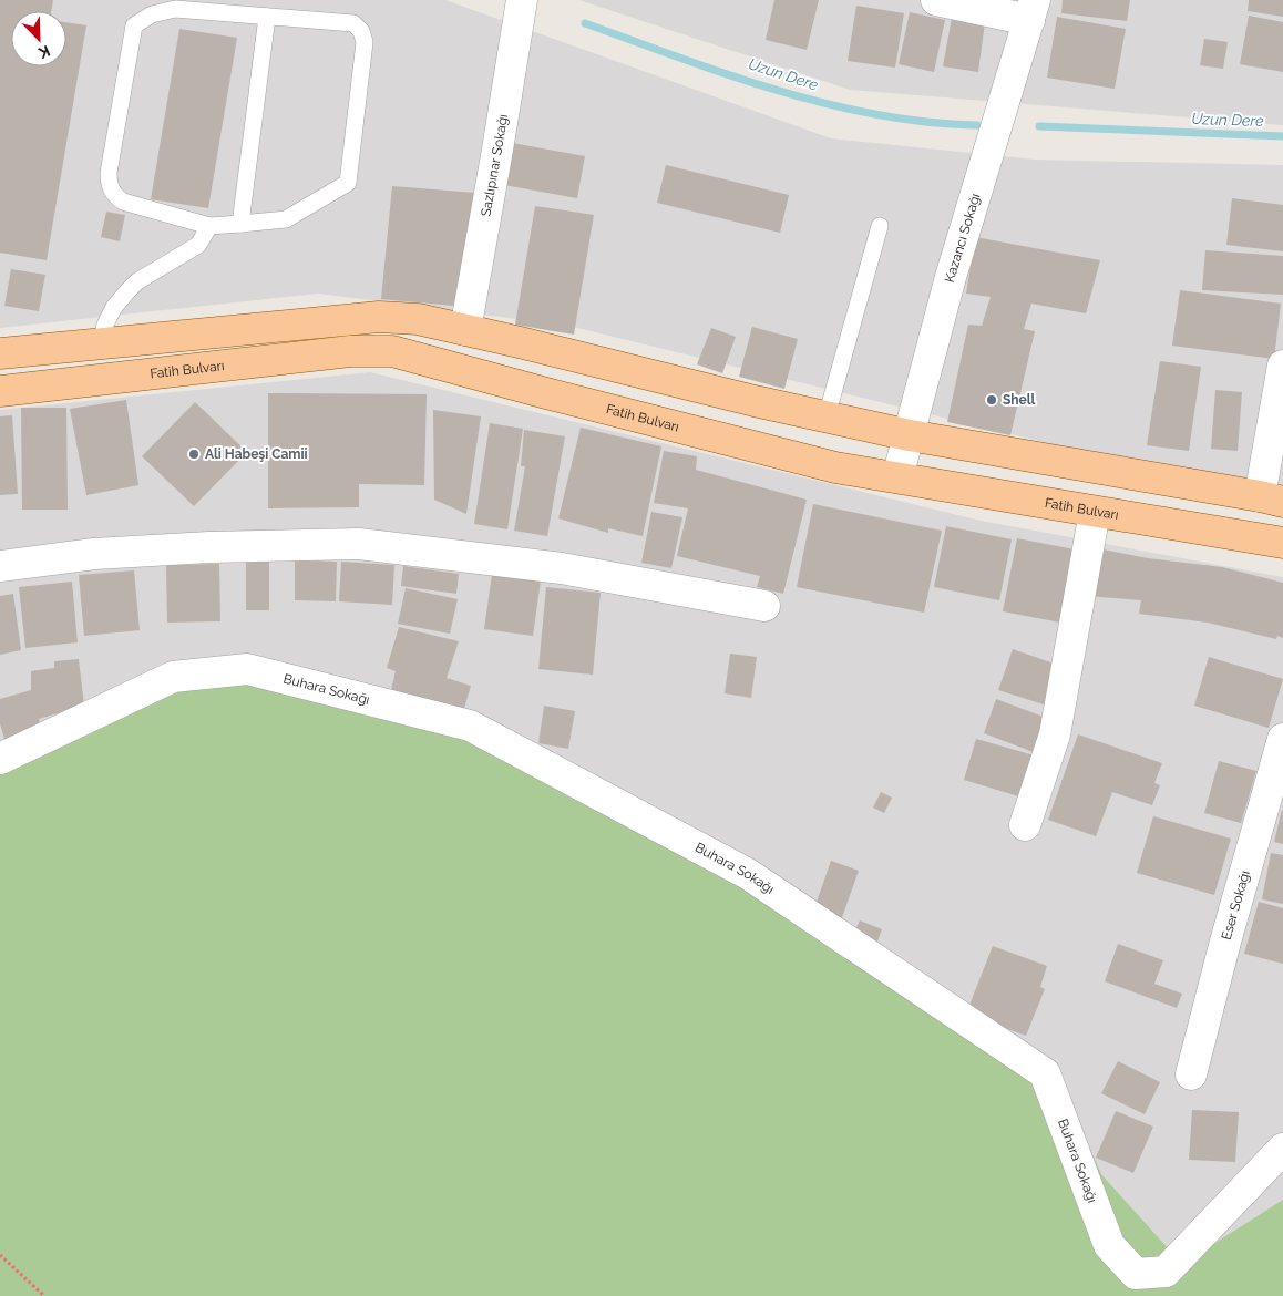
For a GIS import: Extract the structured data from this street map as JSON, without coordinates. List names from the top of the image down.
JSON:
{
  "streets": {
    "main road": ["Fatih Bulvarı"],
    "street": [
      "Sazlıpınar Sokağı",
      "Kazancı Sokağı",
      "Buhara Sokağı",
      "Eser Sokağı"
    ]
  },
  "crossings": [
    ["Kazancı Sokağı", "Fatih Bulvarı"]
  ],
  "water": ["Uzun Dere"],
  "places": ["Shell", "Ali Habeşi Camii"],
  "north": "bottom right"
}
